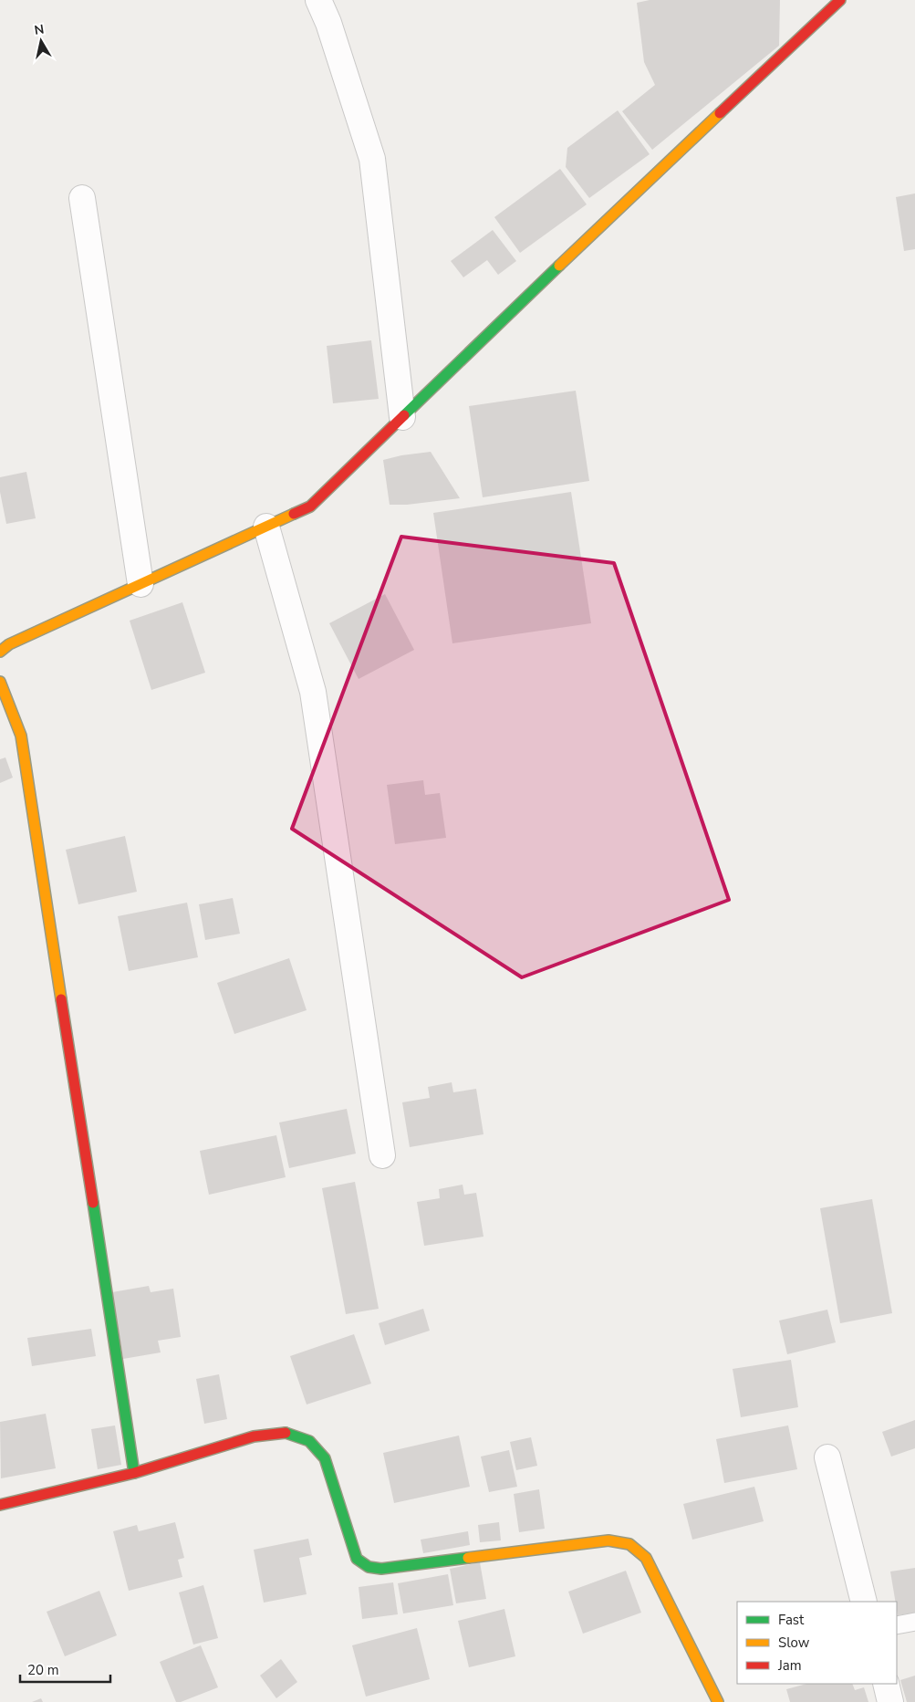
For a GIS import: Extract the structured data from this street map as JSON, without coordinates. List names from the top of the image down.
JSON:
{
  "legend": ["Fast", "Slow", "Jam"],
  "scale_bar": "20 m",
  "north": "top"
}
